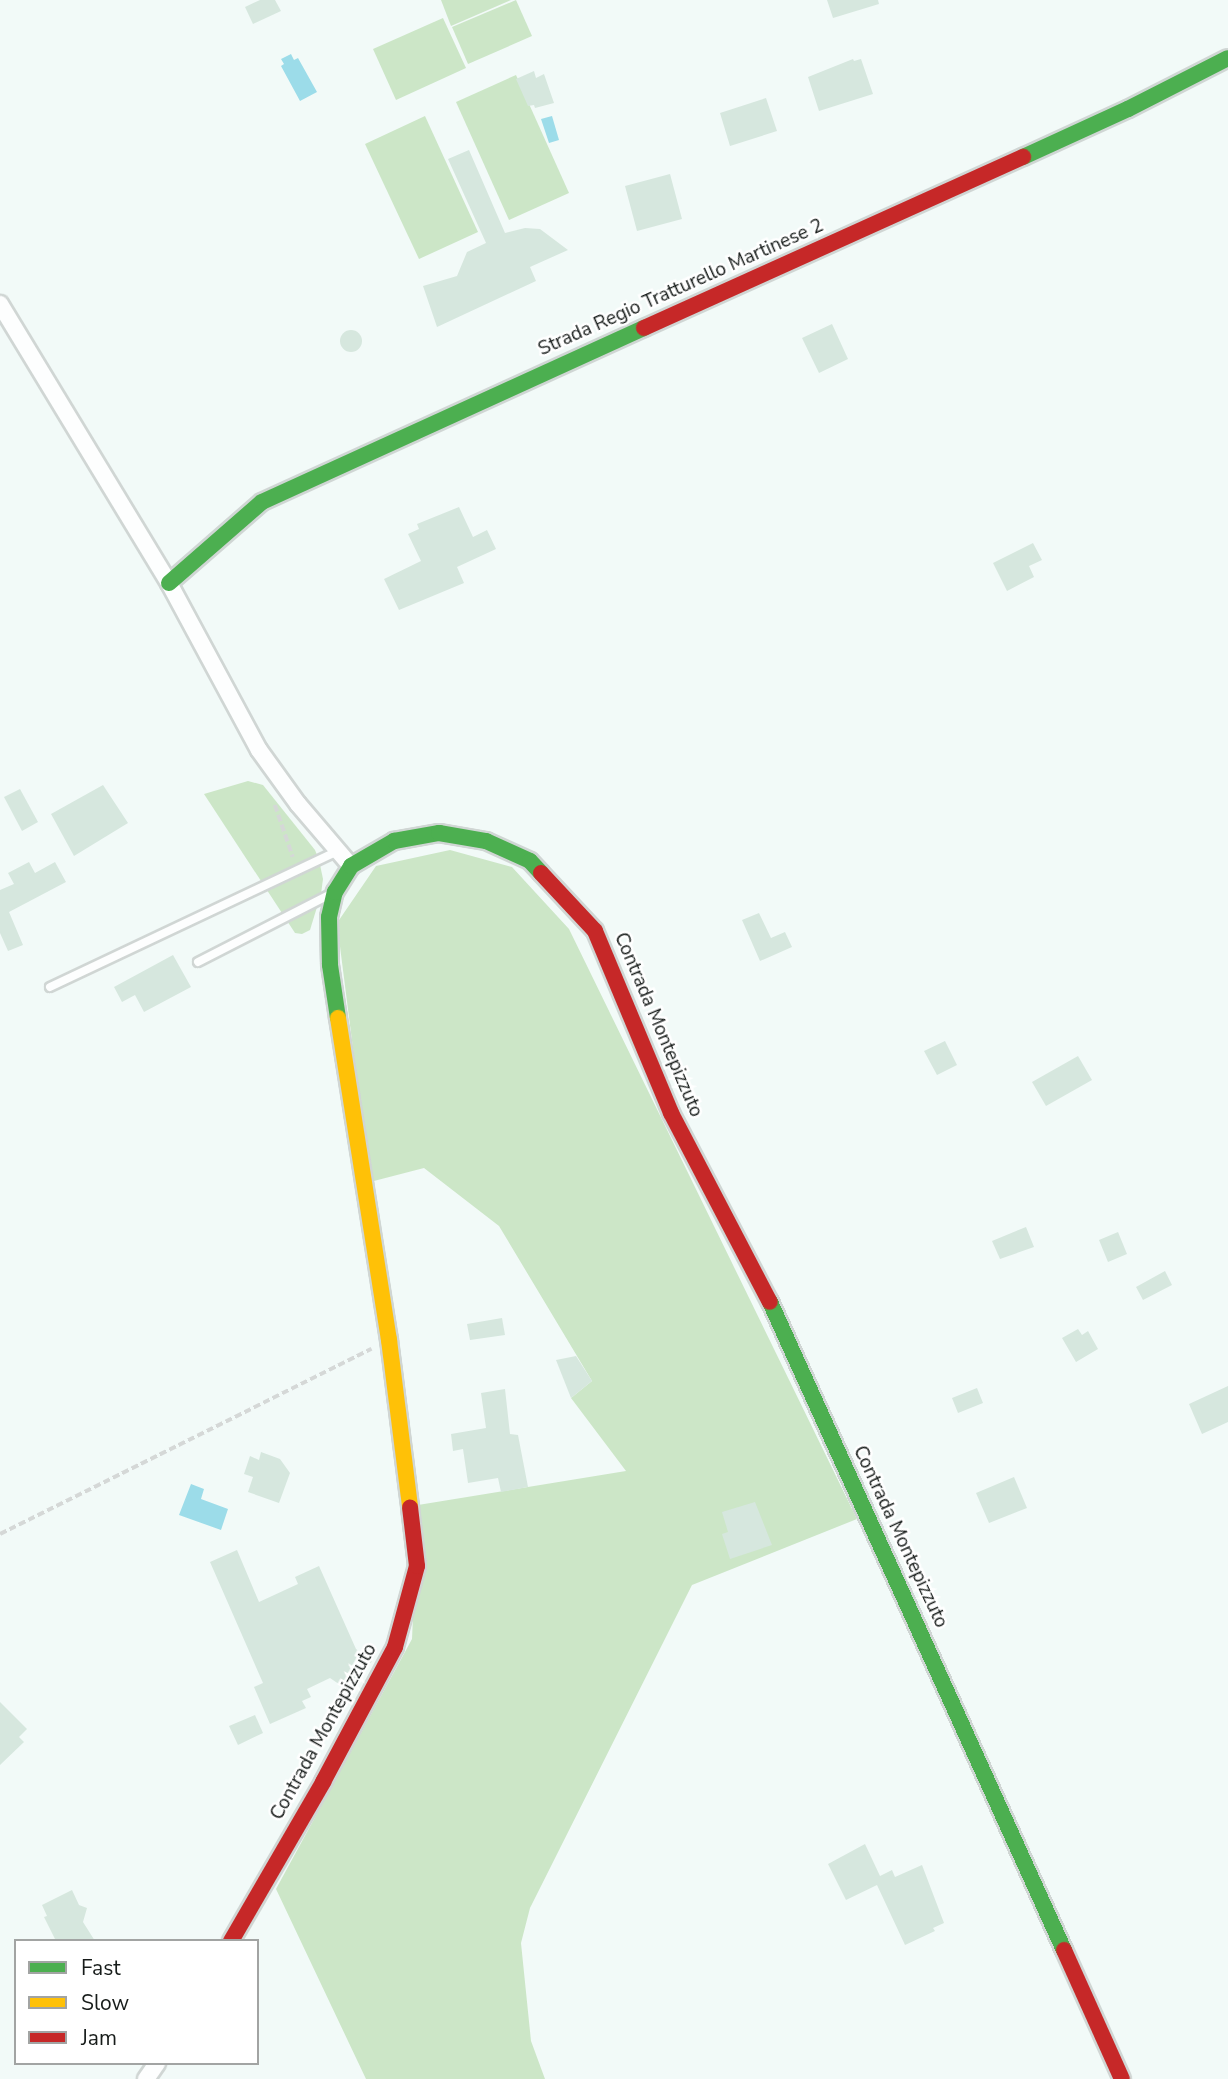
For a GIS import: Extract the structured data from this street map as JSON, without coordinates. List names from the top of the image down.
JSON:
{
  "streets": {
    "street": ["Strada Regio Tratturello Martinese 2", "Contrada Montepizzuto"]
  },
  "legend": ["Fast", "Slow", "Jam"]
}
